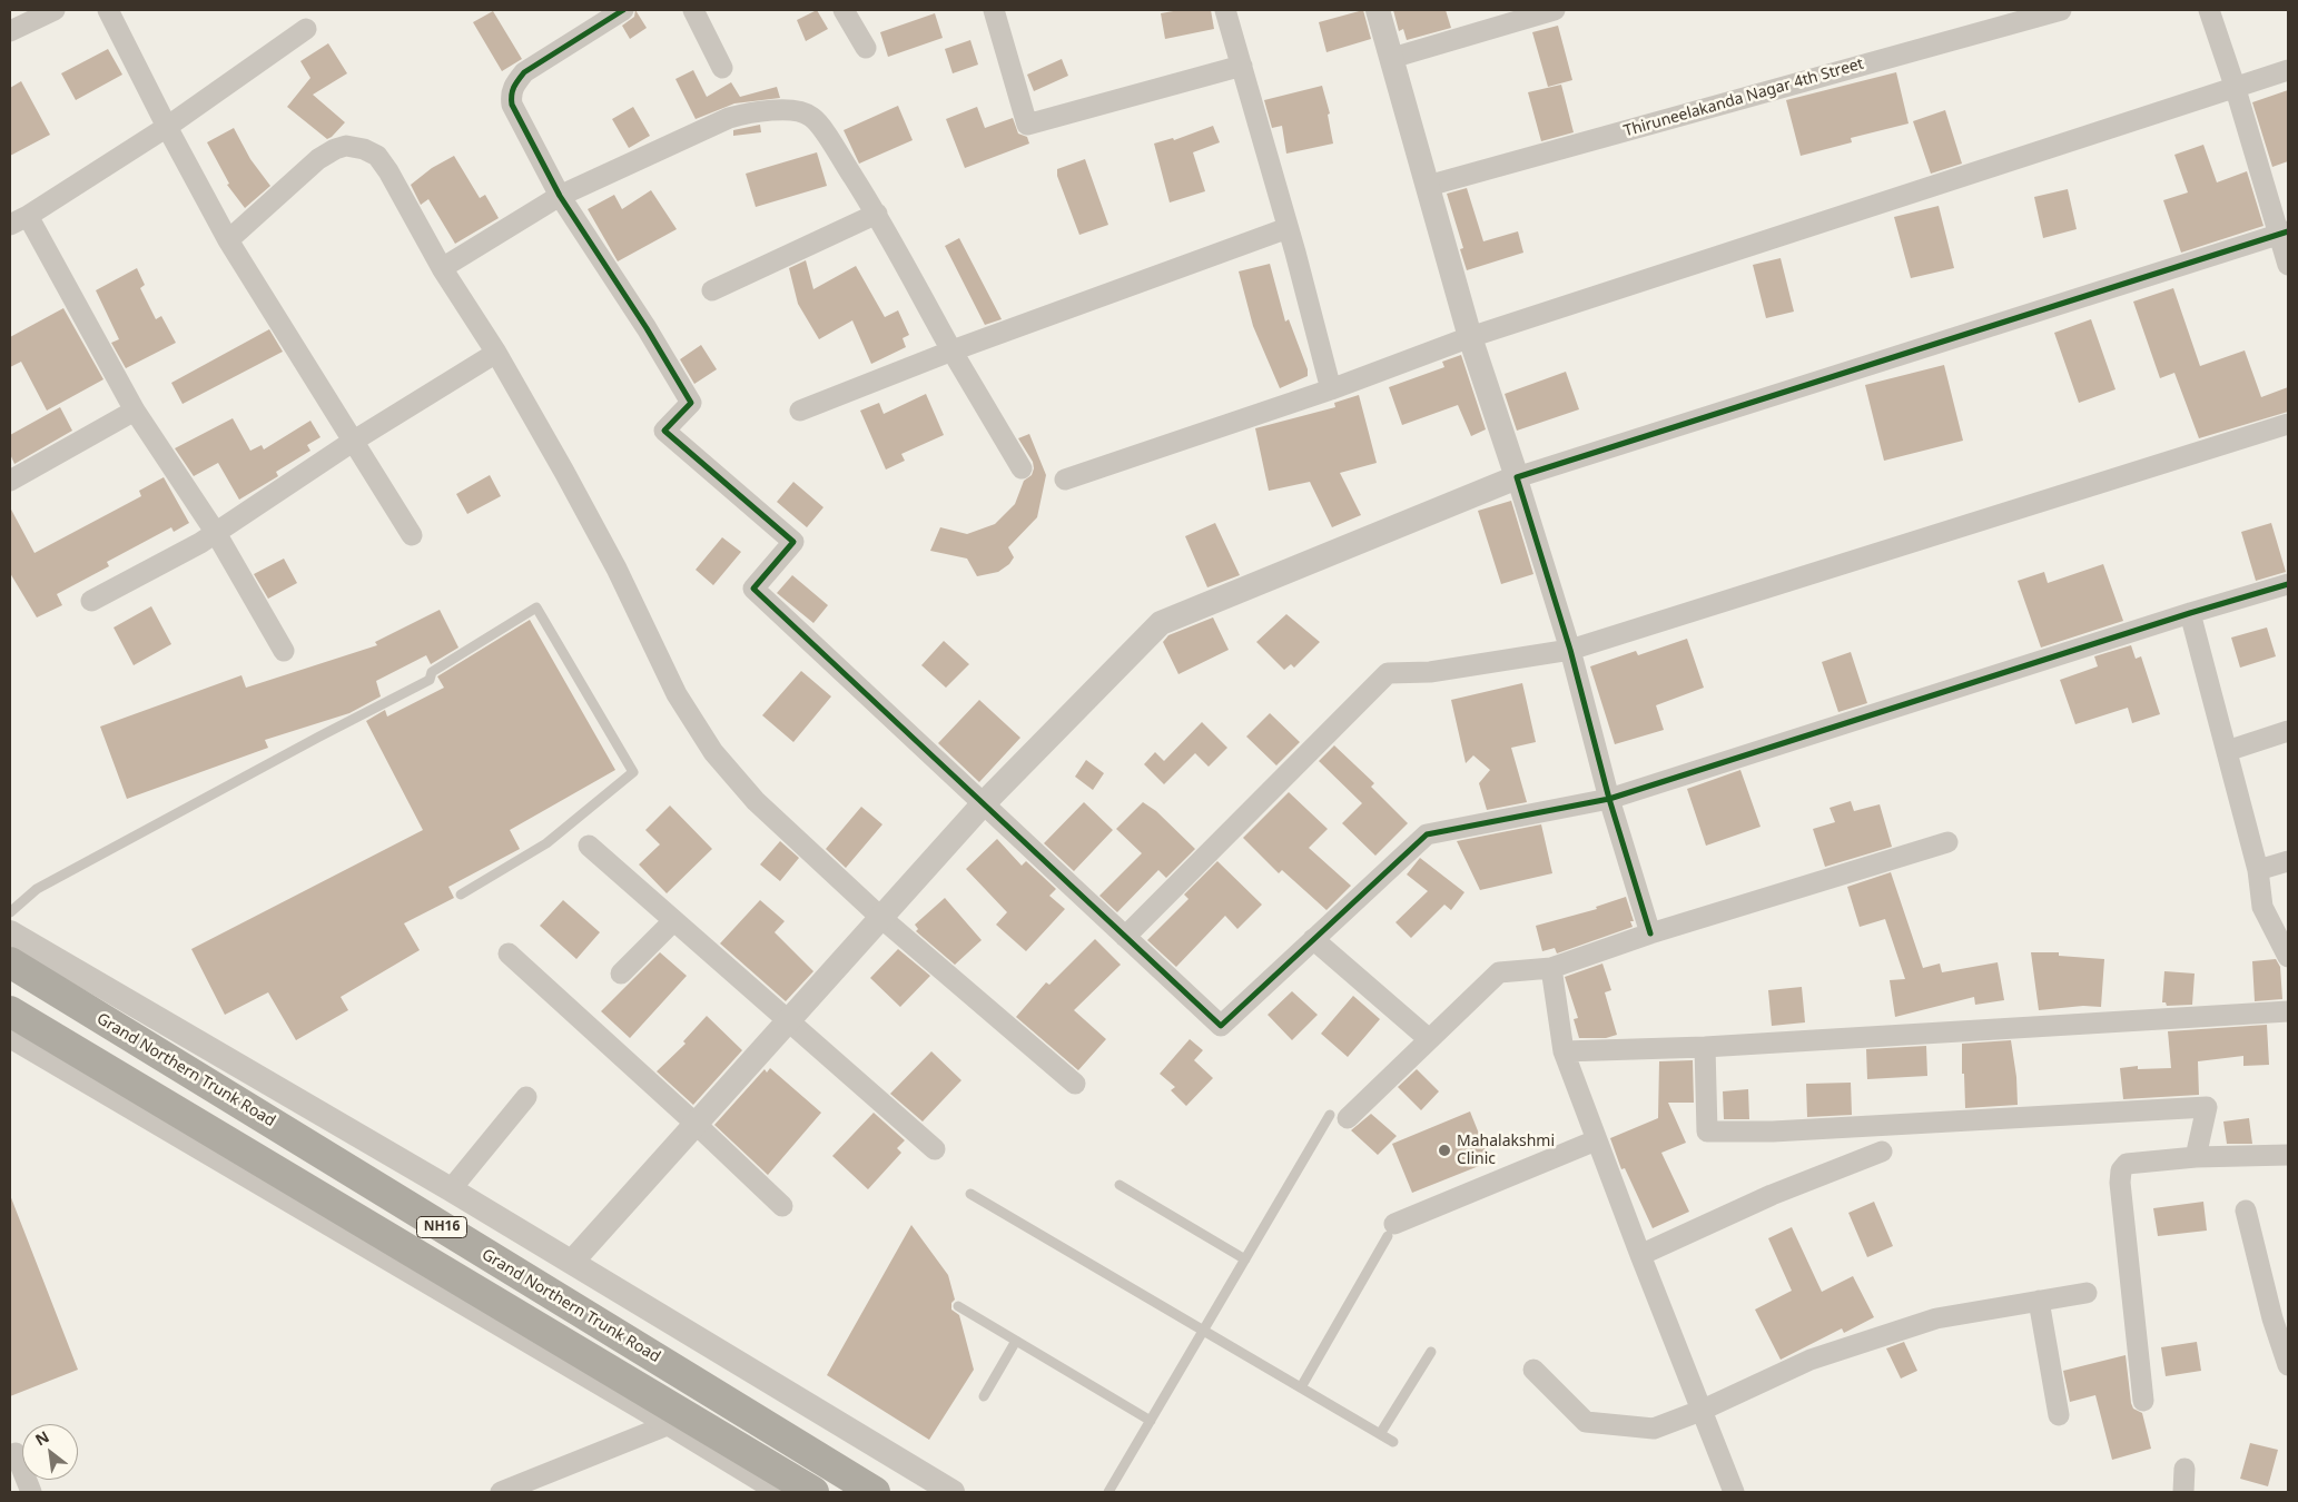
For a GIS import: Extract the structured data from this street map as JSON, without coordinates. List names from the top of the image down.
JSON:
{
  "streets": {
    "highway": ["Grand Northern Trunk Road", "NH16"],
    "street": ["Thiruneelakanda Nagar 4th Street"]
  },
  "places": ["Mahalakshmi Clinic"],
  "north": "top left"
}
